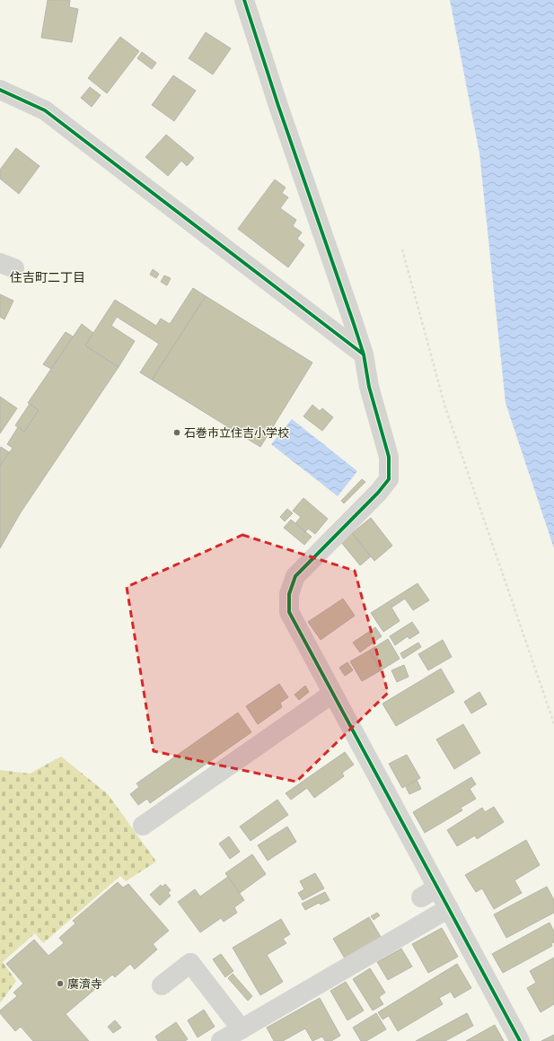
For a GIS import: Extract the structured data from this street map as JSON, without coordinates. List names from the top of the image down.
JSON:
{
  "districts": ["住吉町二丁目"],
  "places": ["石巻市立住吉小学校", "廣濟寺"]
}
